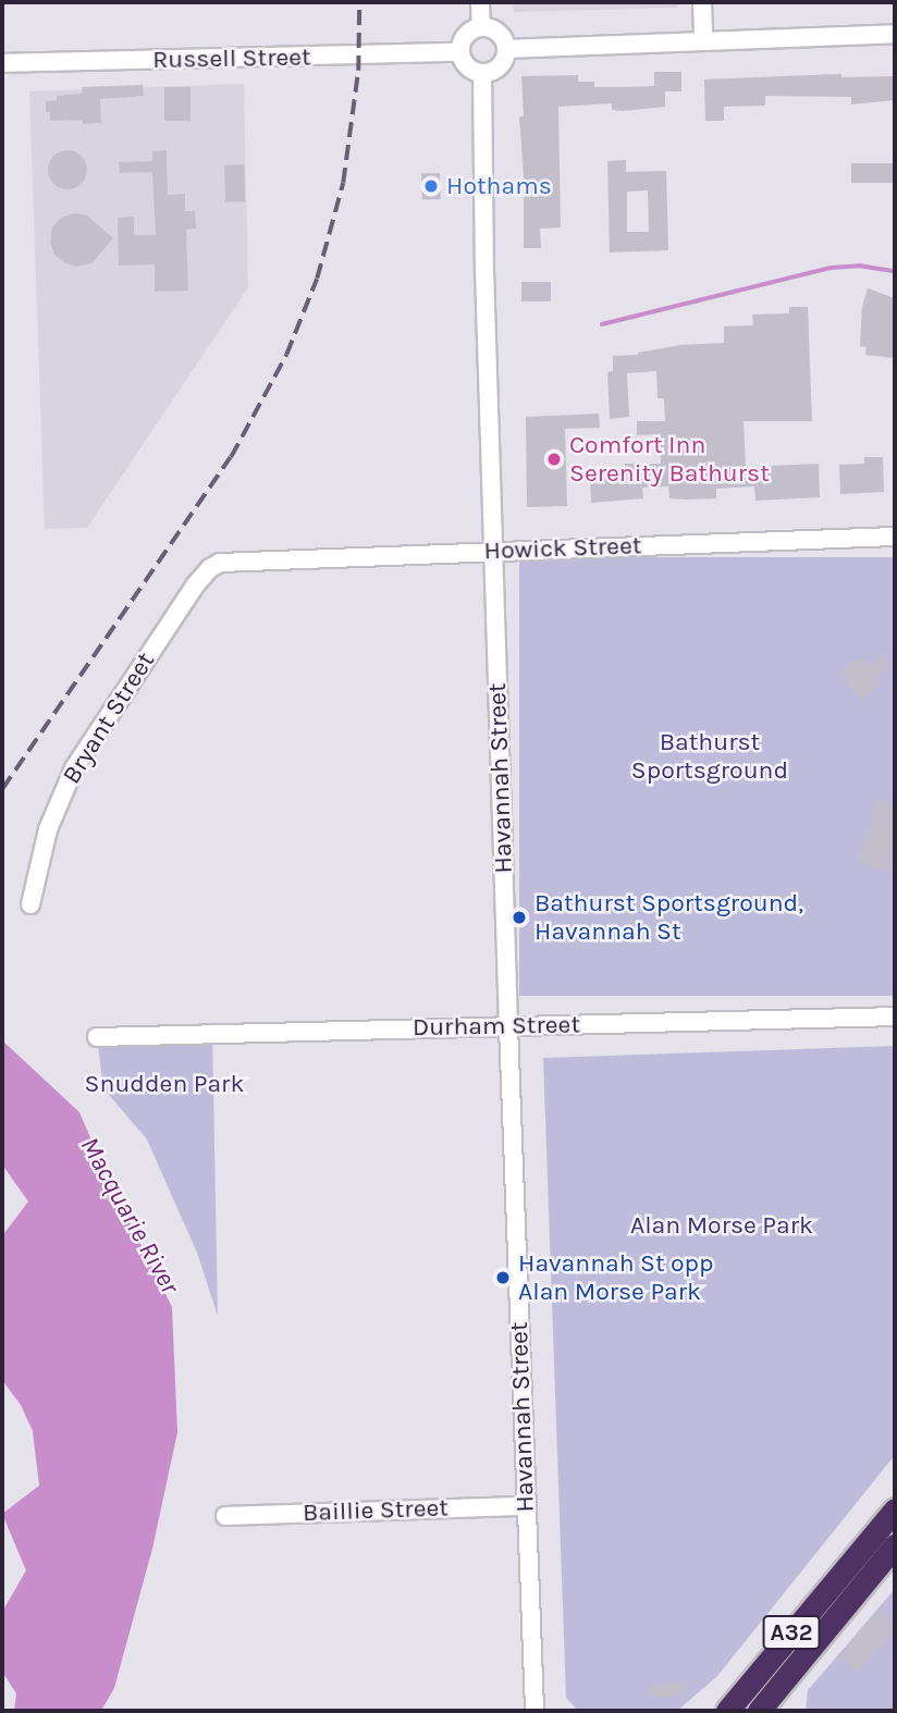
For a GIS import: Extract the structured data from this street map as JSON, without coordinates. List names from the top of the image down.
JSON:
{
  "streets": {
    "highway": ["A32"],
    "street": [
      "Russell Street",
      "Howick Street",
      "Bryant Street",
      "Havannah Street",
      "Durham Street",
      "Baillie Street"
    ]
  },
  "crossings": [
    ["Russell Street", "Havannah Street"],
    ["Howick Street", "Bryant Street"],
    ["Howick Street", "Havannah Street"],
    ["Havannah Street", "Durham Street"],
    ["Havannah Street", "Baillie Street"]
  ],
  "water": ["Macquarie River"],
  "parks": ["Bathurst Sportsground", "Snudden Park", "Alan Morse Park"],
  "places": [
    "Hothams",
    "Comfort Inn Serenity Bathurst",
    "Bathurst Sportsground, Havannah St",
    "Havannah St opp Alan Morse Park"
  ]
}
